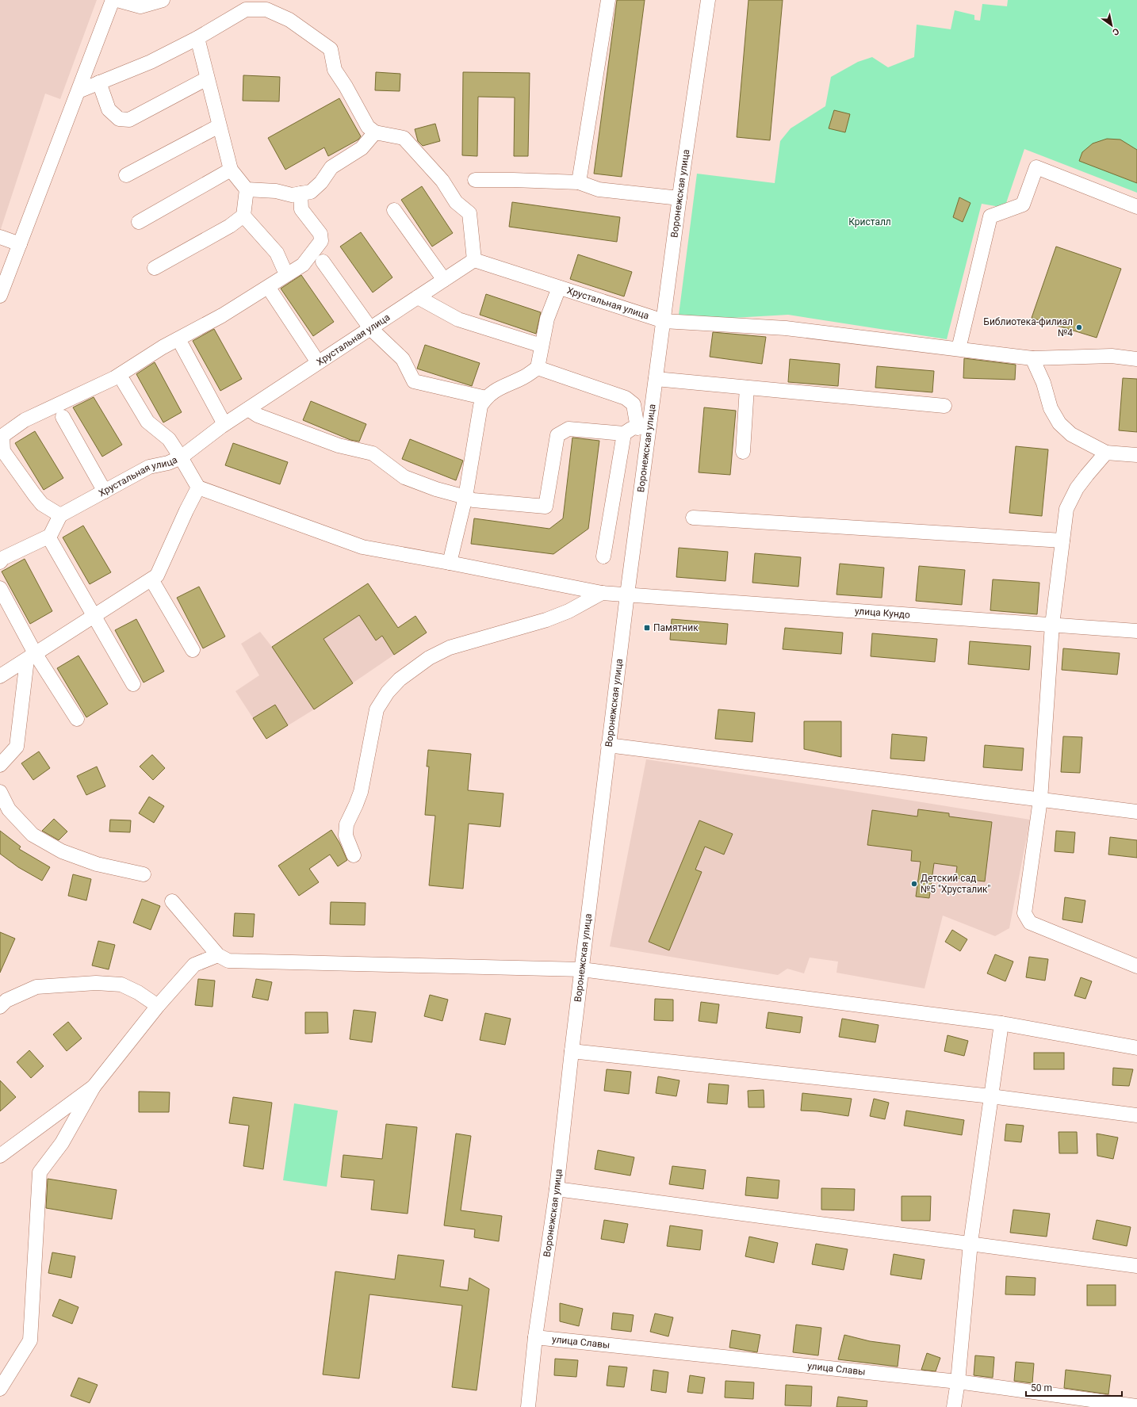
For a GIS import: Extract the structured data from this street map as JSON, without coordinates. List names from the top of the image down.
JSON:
{
  "streets": {
    "street": [
      "Воронежская улица",
      "Хрустальная улица",
      "улица Кундо",
      "улица Славы"
    ]
  },
  "crossings": [
    ["Воронежская улица", "Хрустальная улица"],
    ["Воронежская улица", "улица Кундо"],
    ["Воронежская улица", "улица Славы"]
  ],
  "parks": ["Кристалл"],
  "places": {
    "other": ["Библиотека-филиал №4", "Детский сад №5 \"Хрусталик\""],
    "transit": ["Памятник"]
  },
  "scale_bar": "50 m",
  "north": "bottom right"
}
